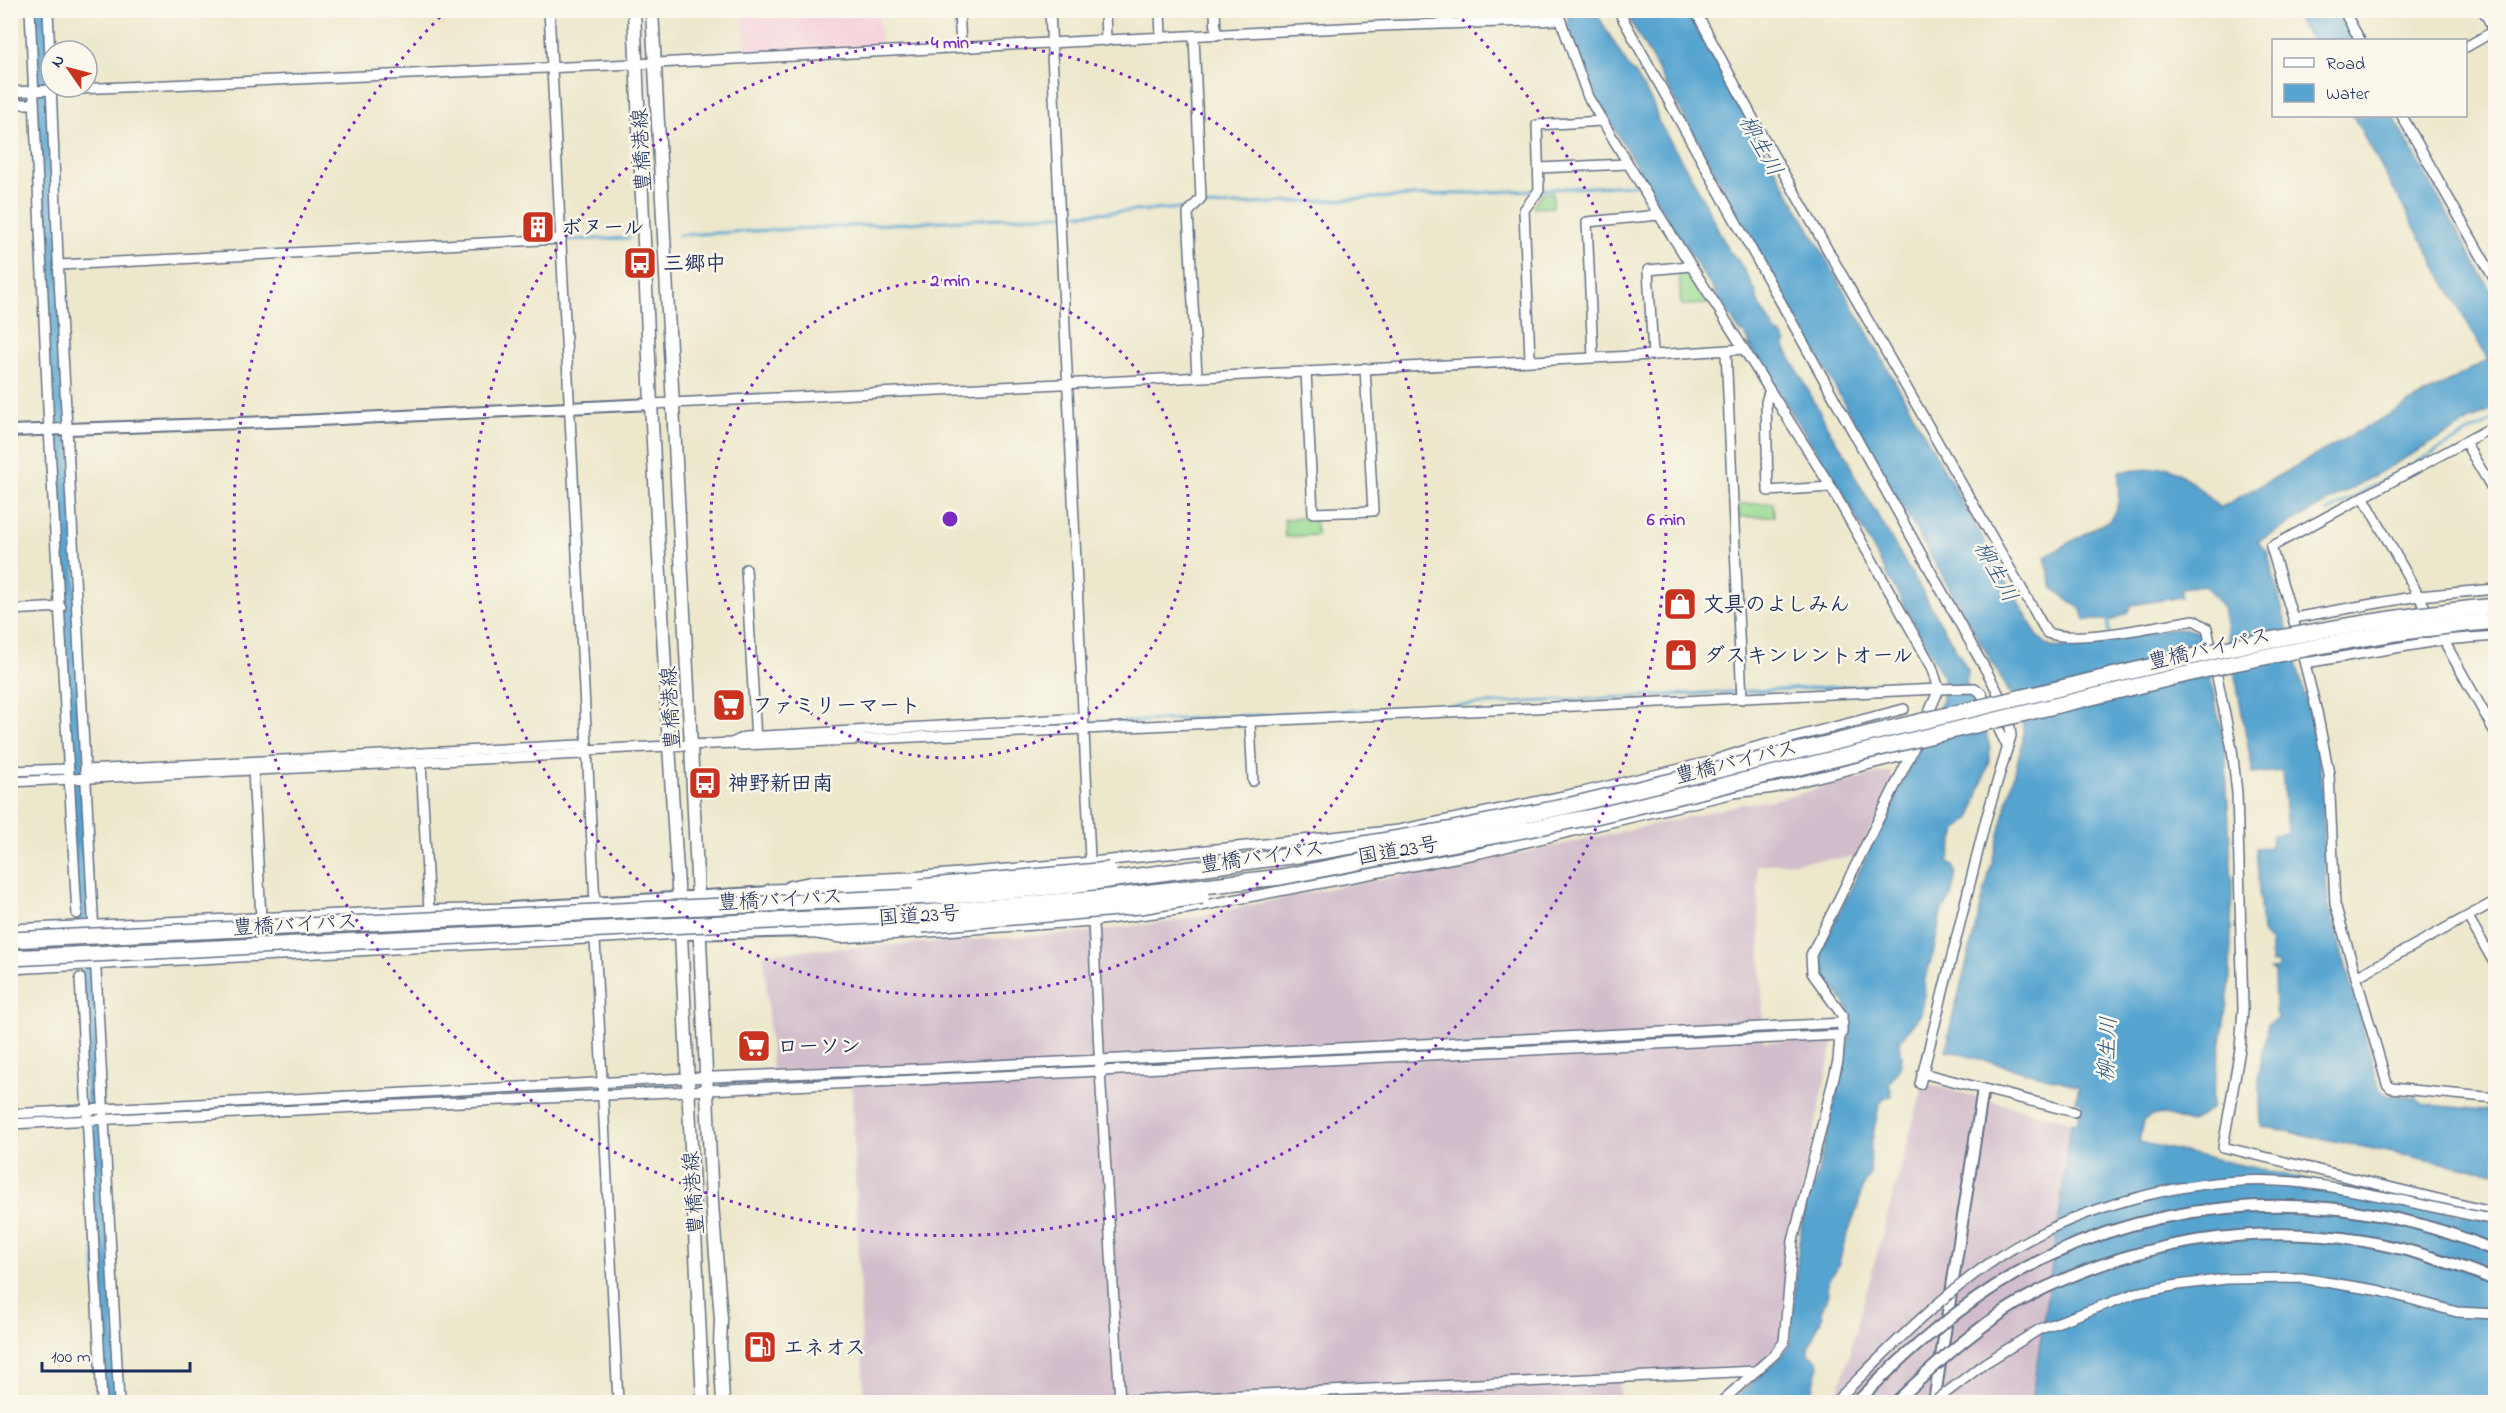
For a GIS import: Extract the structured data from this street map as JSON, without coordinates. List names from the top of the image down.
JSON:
{
  "streets": {
    "highway": ["豊橋バイパス"],
    "main road": ["豊橋港線"],
    "street": ["国道23号"]
  },
  "water": ["柳生川"],
  "places": {
    "building": ["ボヌール"],
    "bus stop": ["三郷中", "神野新田南"],
    "shop": ["文具のよしみん", "ダスキンレントオール"],
    "supermarket": ["ファミリーマート", "ローソン"],
    "fuel station": ["エネオス"]
  },
  "legend": ["Road", "Water"],
  "scale_bar": "100 m",
  "north": "top left",
  "rings": ["4 min", "2 min", "6 min"]
}
